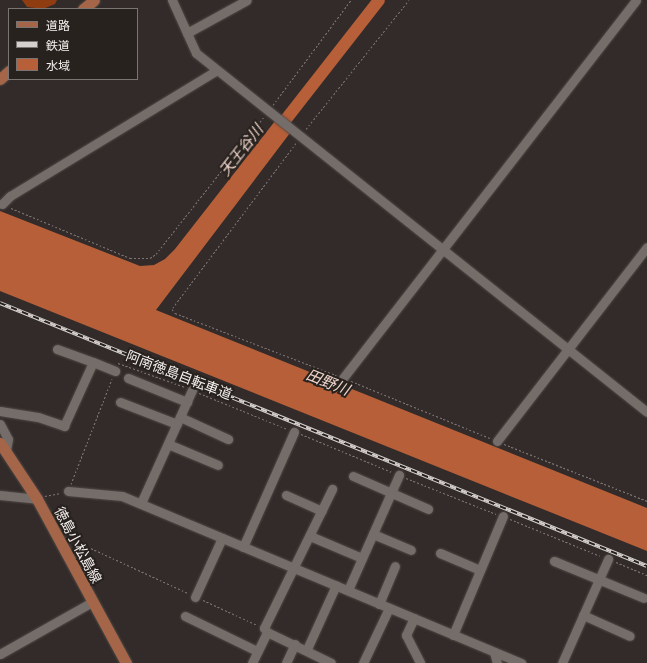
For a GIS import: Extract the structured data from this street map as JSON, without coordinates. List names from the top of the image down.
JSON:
{
  "streets": {
    "main road": ["徳島小松島線"],
    "path": ["阿南徳島自転車道"]
  },
  "water": ["天王谷川", "田野川"],
  "legend": ["道路", "鉄道", "水域"]
}
